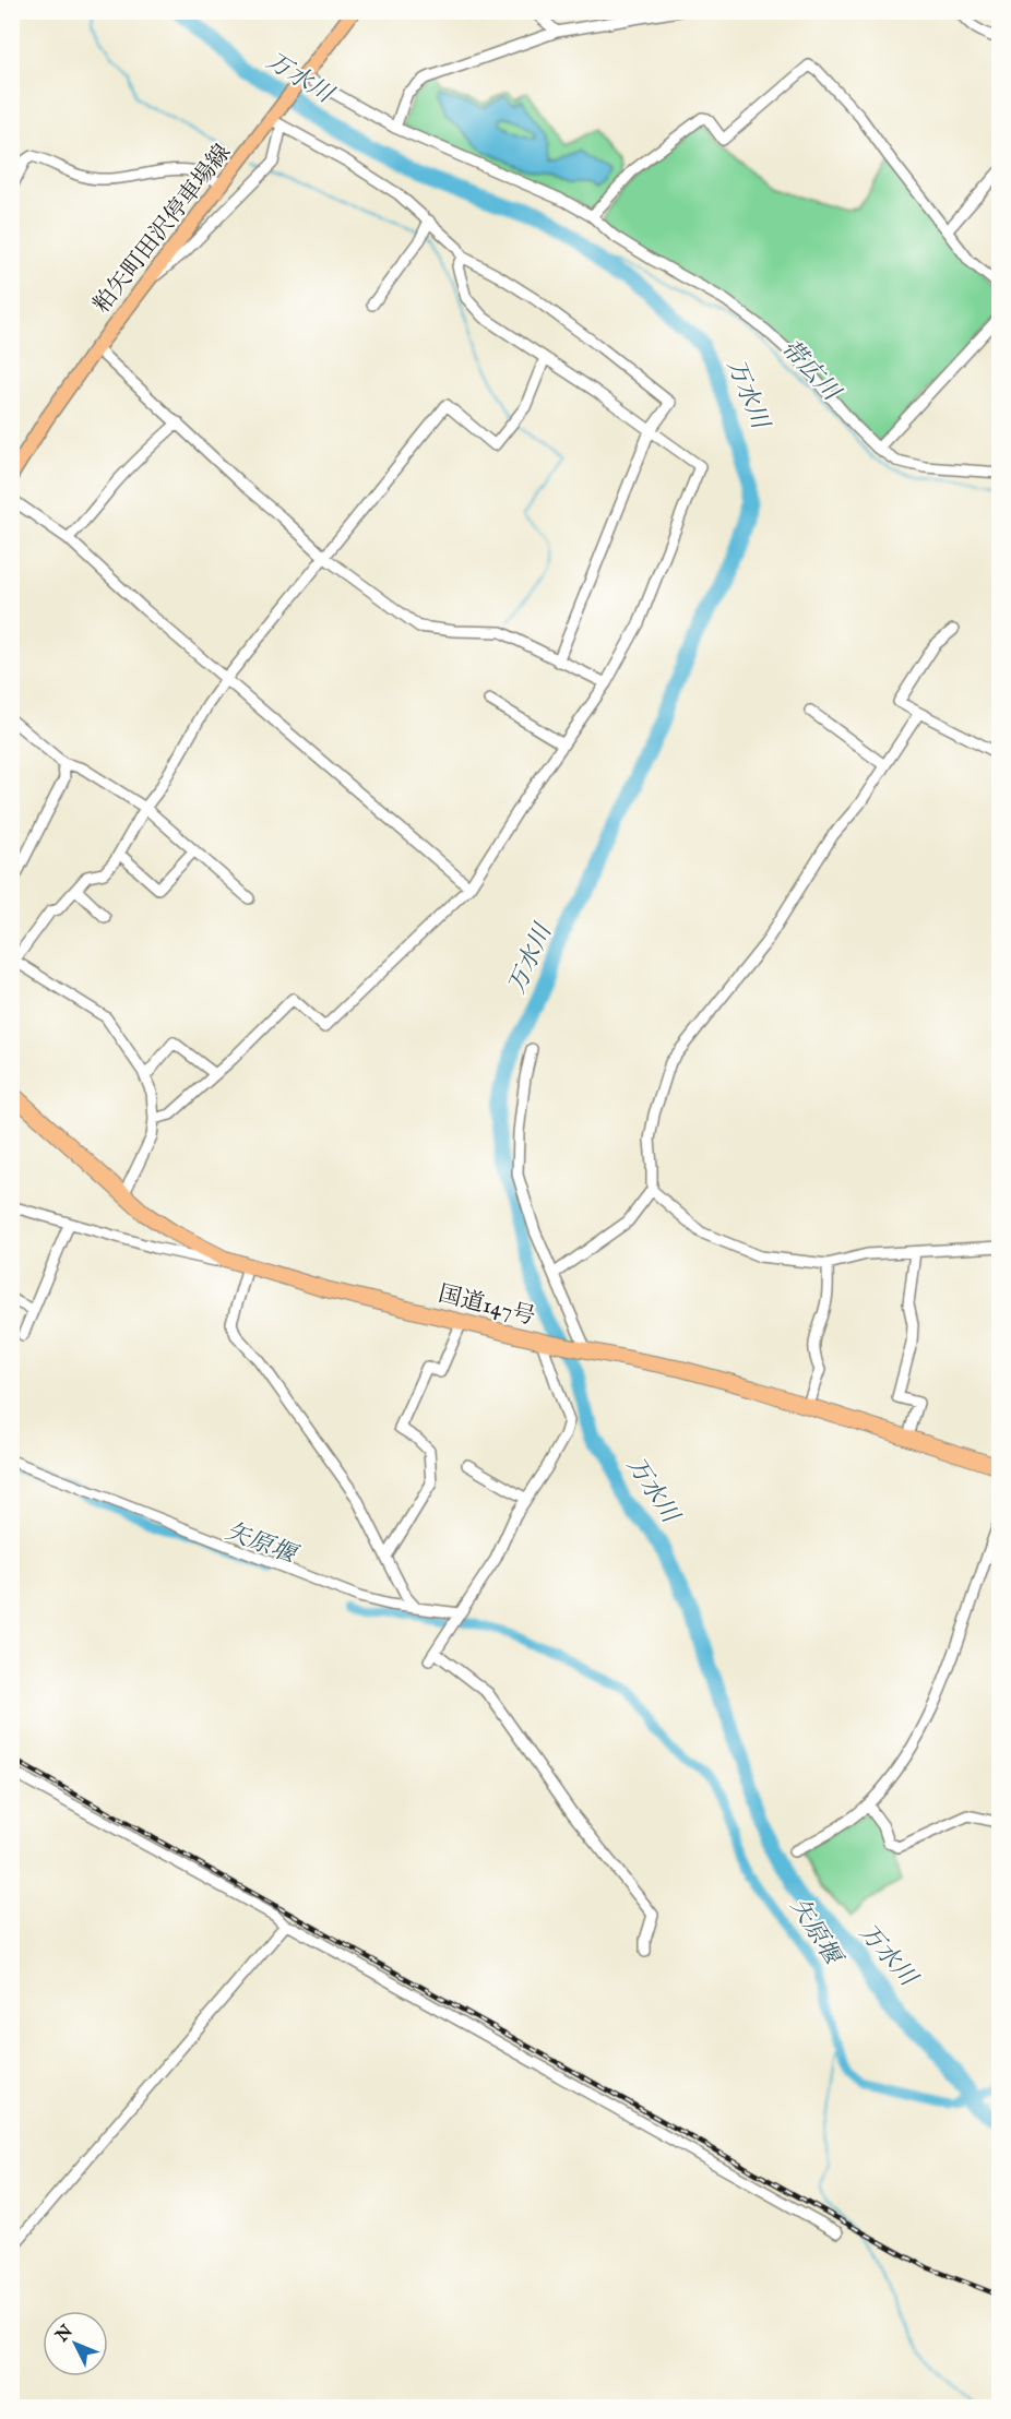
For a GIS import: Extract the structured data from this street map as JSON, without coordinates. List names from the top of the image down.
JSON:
{
  "streets": {
    "highway": ["国道147号"],
    "main road": ["粕矢町田沢停車場線"]
  },
  "water": ["万水川", "帯広川", "矢原堰"],
  "north": "top left"
}
